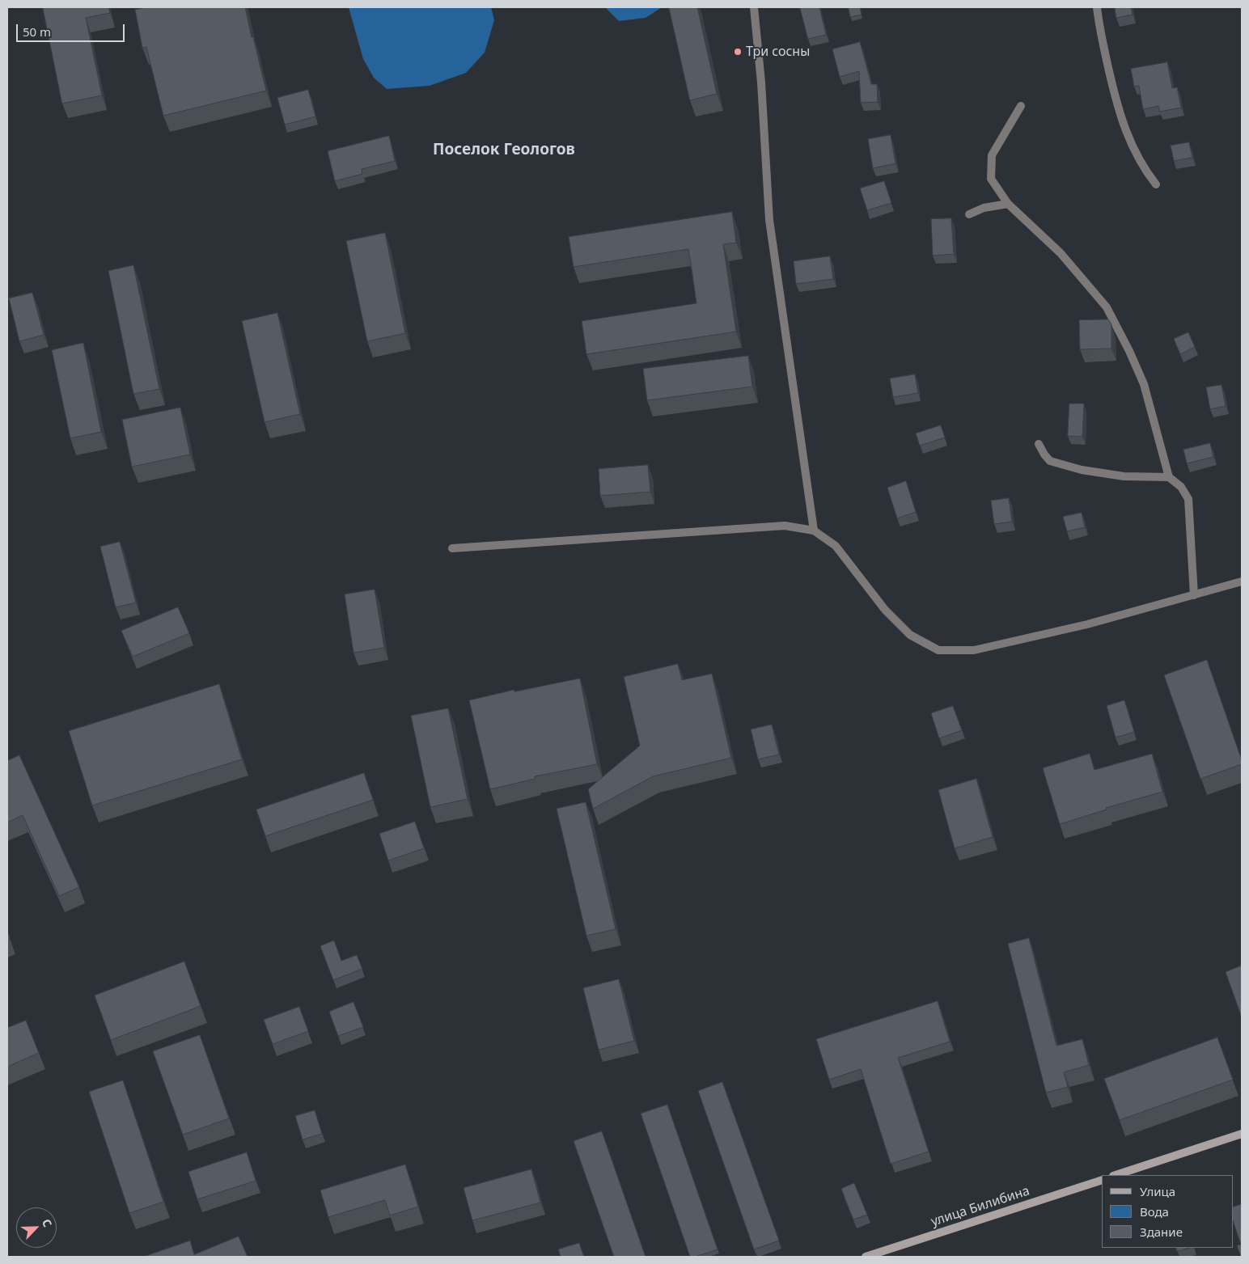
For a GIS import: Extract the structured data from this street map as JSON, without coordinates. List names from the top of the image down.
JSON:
{
  "streets": {
    "main road": ["улица Билибина"]
  },
  "districts": ["Поселок Геологов"],
  "places": ["Три сосны"],
  "legend": ["Улица", "Вода", "Здание"],
  "scale_bar": "50 m",
  "north": "top right"
}
